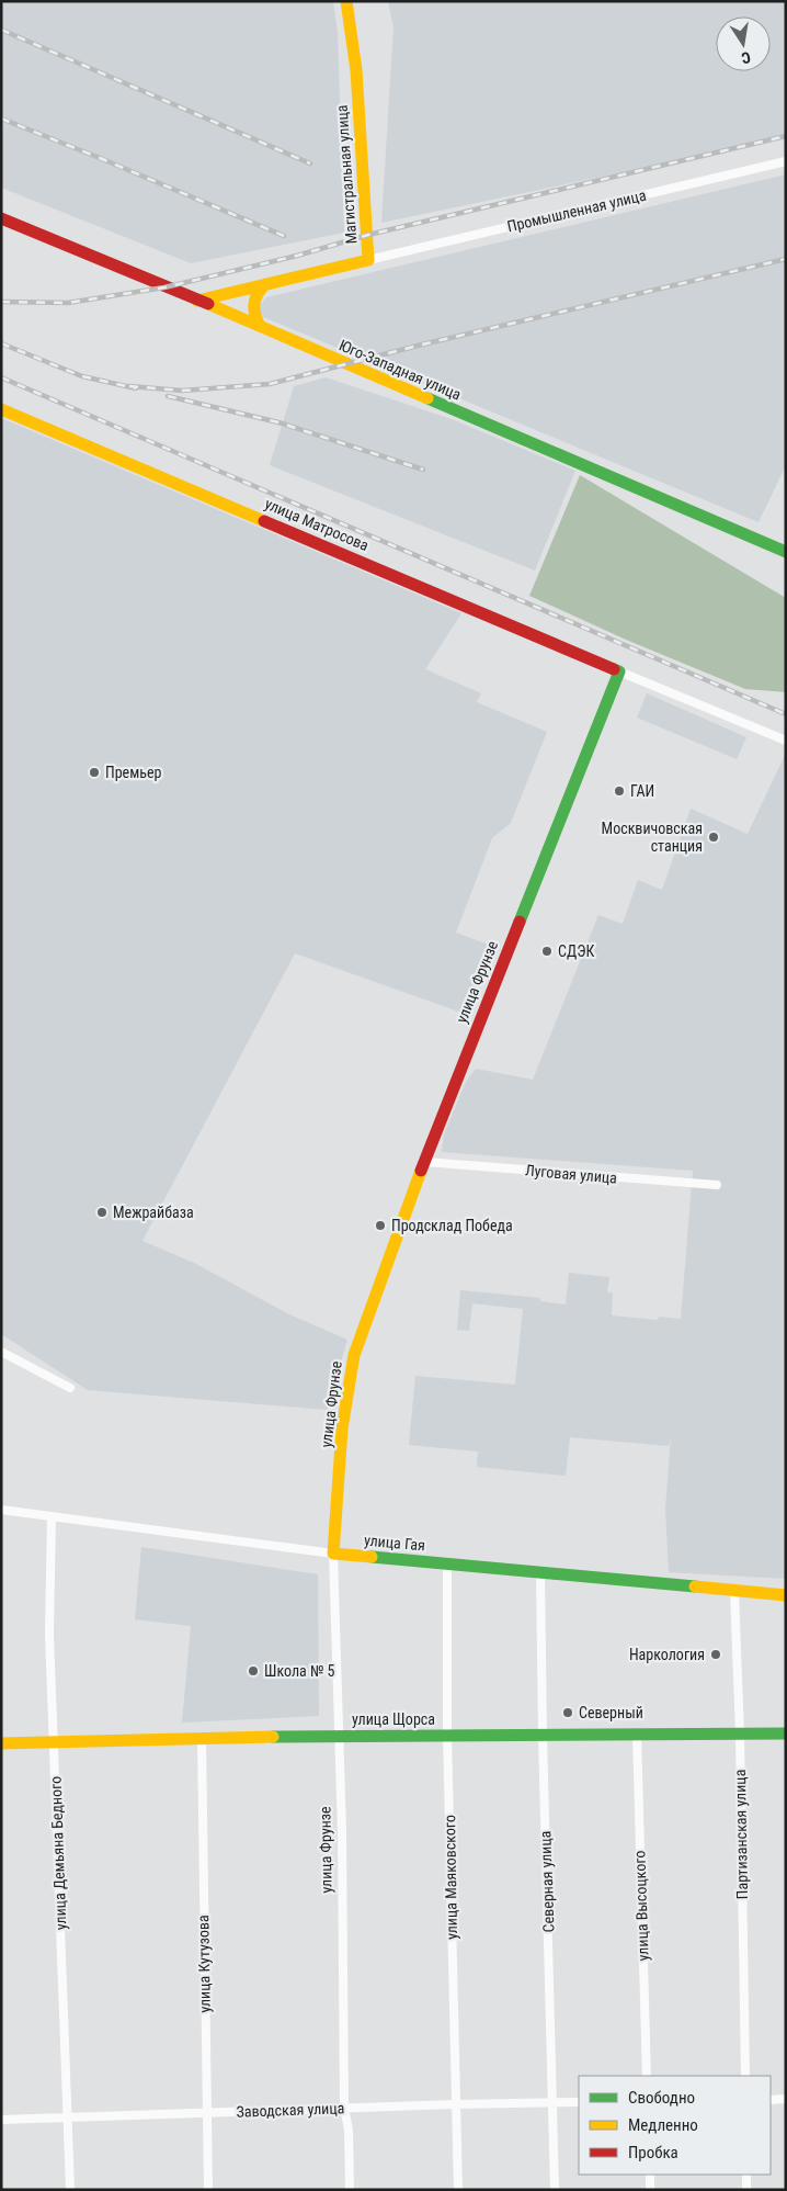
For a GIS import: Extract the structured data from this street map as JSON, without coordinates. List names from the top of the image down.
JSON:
{
  "streets": {
    "street": [
      "Магистральная улица",
      "Промышленная улица",
      "Юго-Западная улица",
      "улица Матросова",
      "улица Фрунзе",
      "Луговая улица",
      "улица Гая",
      "улица Щорса",
      "Партизанская улица",
      "улица Демьяна Бедного",
      "улица Маяковского",
      "Северная улица",
      "улица Высоцкого",
      "улица Кутузова",
      "Заводская улица"
    ]
  },
  "crossings": [
    ["Магистральная улица", "Промышленная улица"],
    ["Магистральная улица", "Юго-Западная улица"],
    ["улица Матросова", "улица Фрунзе"],
    ["улица Фрунзе", "Луговая улица"],
    ["улица Фрунзе", "улица Гая"],
    ["улица Фрунзе", "улица Щорса"],
    ["улица Фрунзе", "Заводская улица"],
    ["улица Гая", "Партизанская улица"],
    ["улица Гая", "улица Демьяна Бедного"],
    ["улица Гая", "улица Маяковского"],
    ["улица Гая", "Северная улица"],
    ["улица Щорса", "Партизанская улица"],
    ["улица Щорса", "улица Демьяна Бедного"],
    ["улица Щорса", "улица Маяковского"],
    ["улица Щорса", "Северная улица"],
    ["улица Щорса", "улица Высоцкого"],
    ["улица Щорса", "улица Кутузова"],
    ["улица Демьяна Бедного", "Заводская улица"],
    ["улица Маяковского", "Заводская улица"],
    ["Северная улица", "Заводская улица"],
    ["улица Кутузова", "Заводская улица"]
  ],
  "places": [
    "Премьер",
    "ГАИ",
    "Москвичовская станция",
    "СДЭК",
    "Межрайбаза",
    "Продсклад Победа",
    "Наркология",
    "Школа № 5",
    "Северный"
  ],
  "legend": ["Свободно", "Медленно", "Пробка"],
  "north": "bottom"
}
